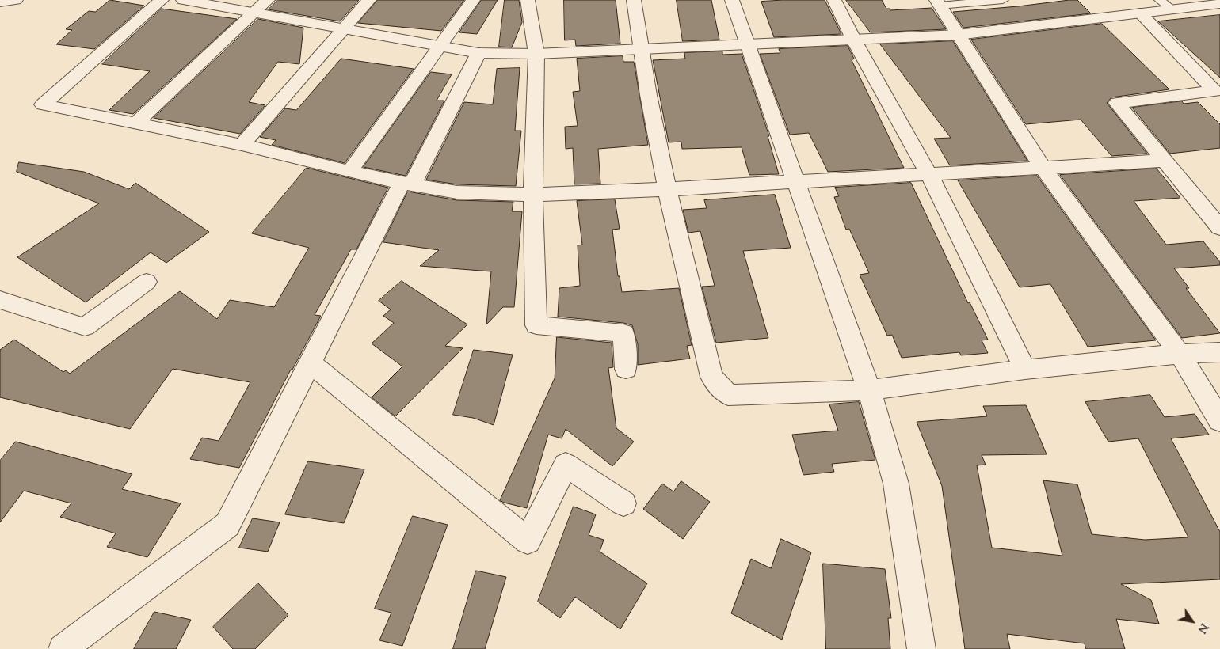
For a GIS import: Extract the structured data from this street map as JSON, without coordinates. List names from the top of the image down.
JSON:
{
  "north": "bottom right"
}
